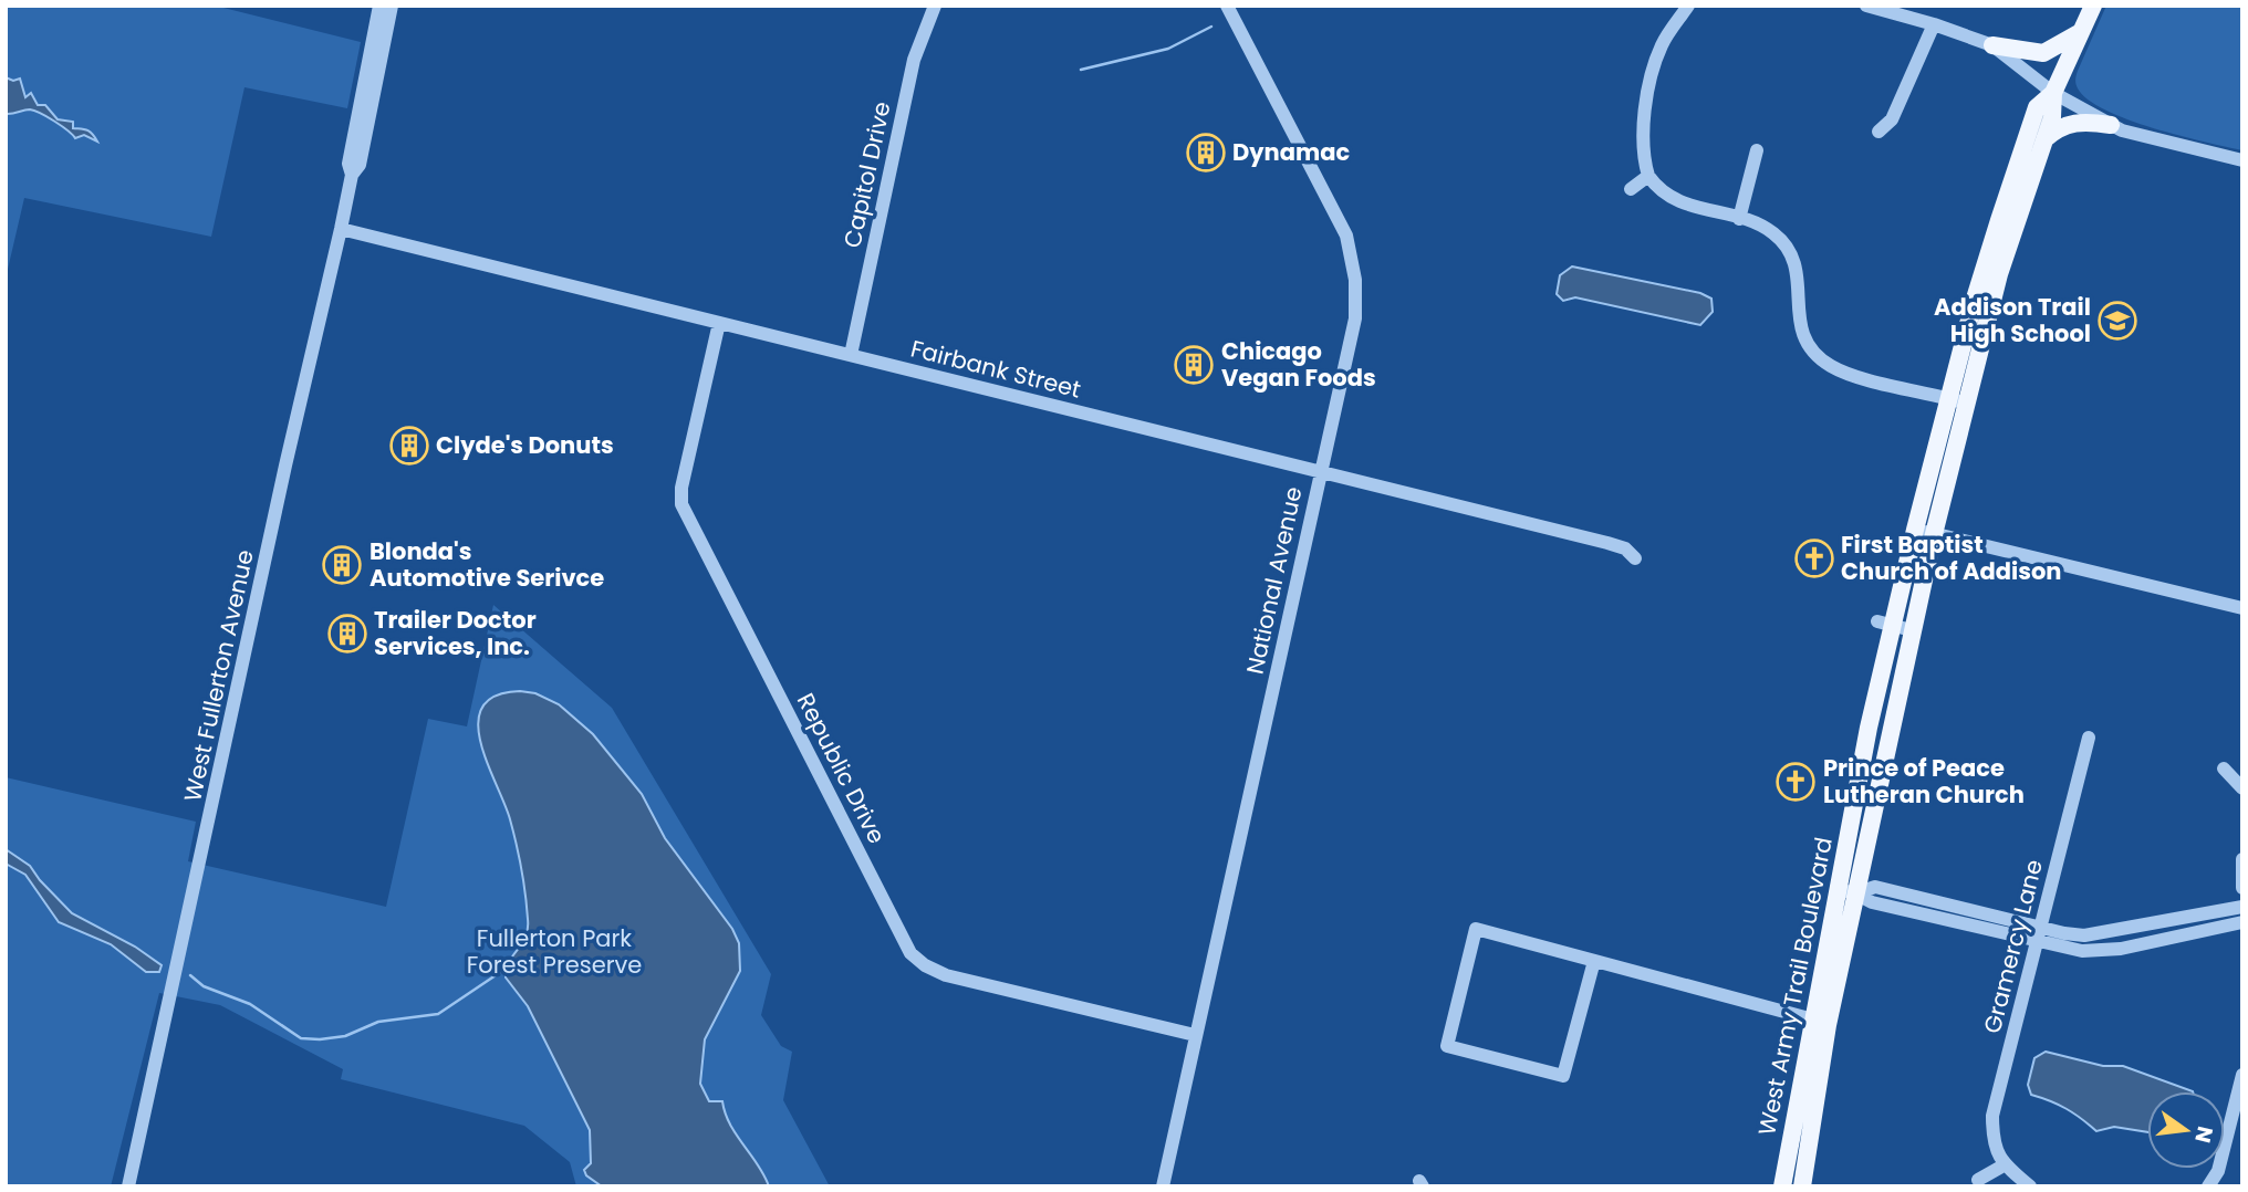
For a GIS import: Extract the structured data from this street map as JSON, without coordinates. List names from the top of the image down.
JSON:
{
  "streets": {
    "main road": ["West Army Trail Boulevard"],
    "street": [
      "Capitol Drive",
      "Fairbank Street",
      "National Avenue",
      "West Fullerton Avenue",
      "Republic Drive",
      "Gramercy Lane"
    ]
  },
  "crossings": [
    ["Capitol Drive", "Fairbank Street"],
    ["Fairbank Street", "National Avenue"],
    ["Fairbank Street", "West Fullerton Avenue"],
    ["Fairbank Street", "Republic Drive"],
    ["National Avenue", "Republic Drive"]
  ],
  "parks": ["Fullerton Park Forest Preserve"],
  "places": {
    "building": [
      "Dynamac",
      "Chicago Vegan Foods",
      "Clyde's Donuts",
      "Blonda's Automotive Serivce",
      "Trailer Doctor Services, Inc."
    ],
    "school or university": ["Addison Trail High School"],
    "church": ["First Baptist Church of Addison", "Prince of Peace Lutheran Church"]
  },
  "north": "right"
}
